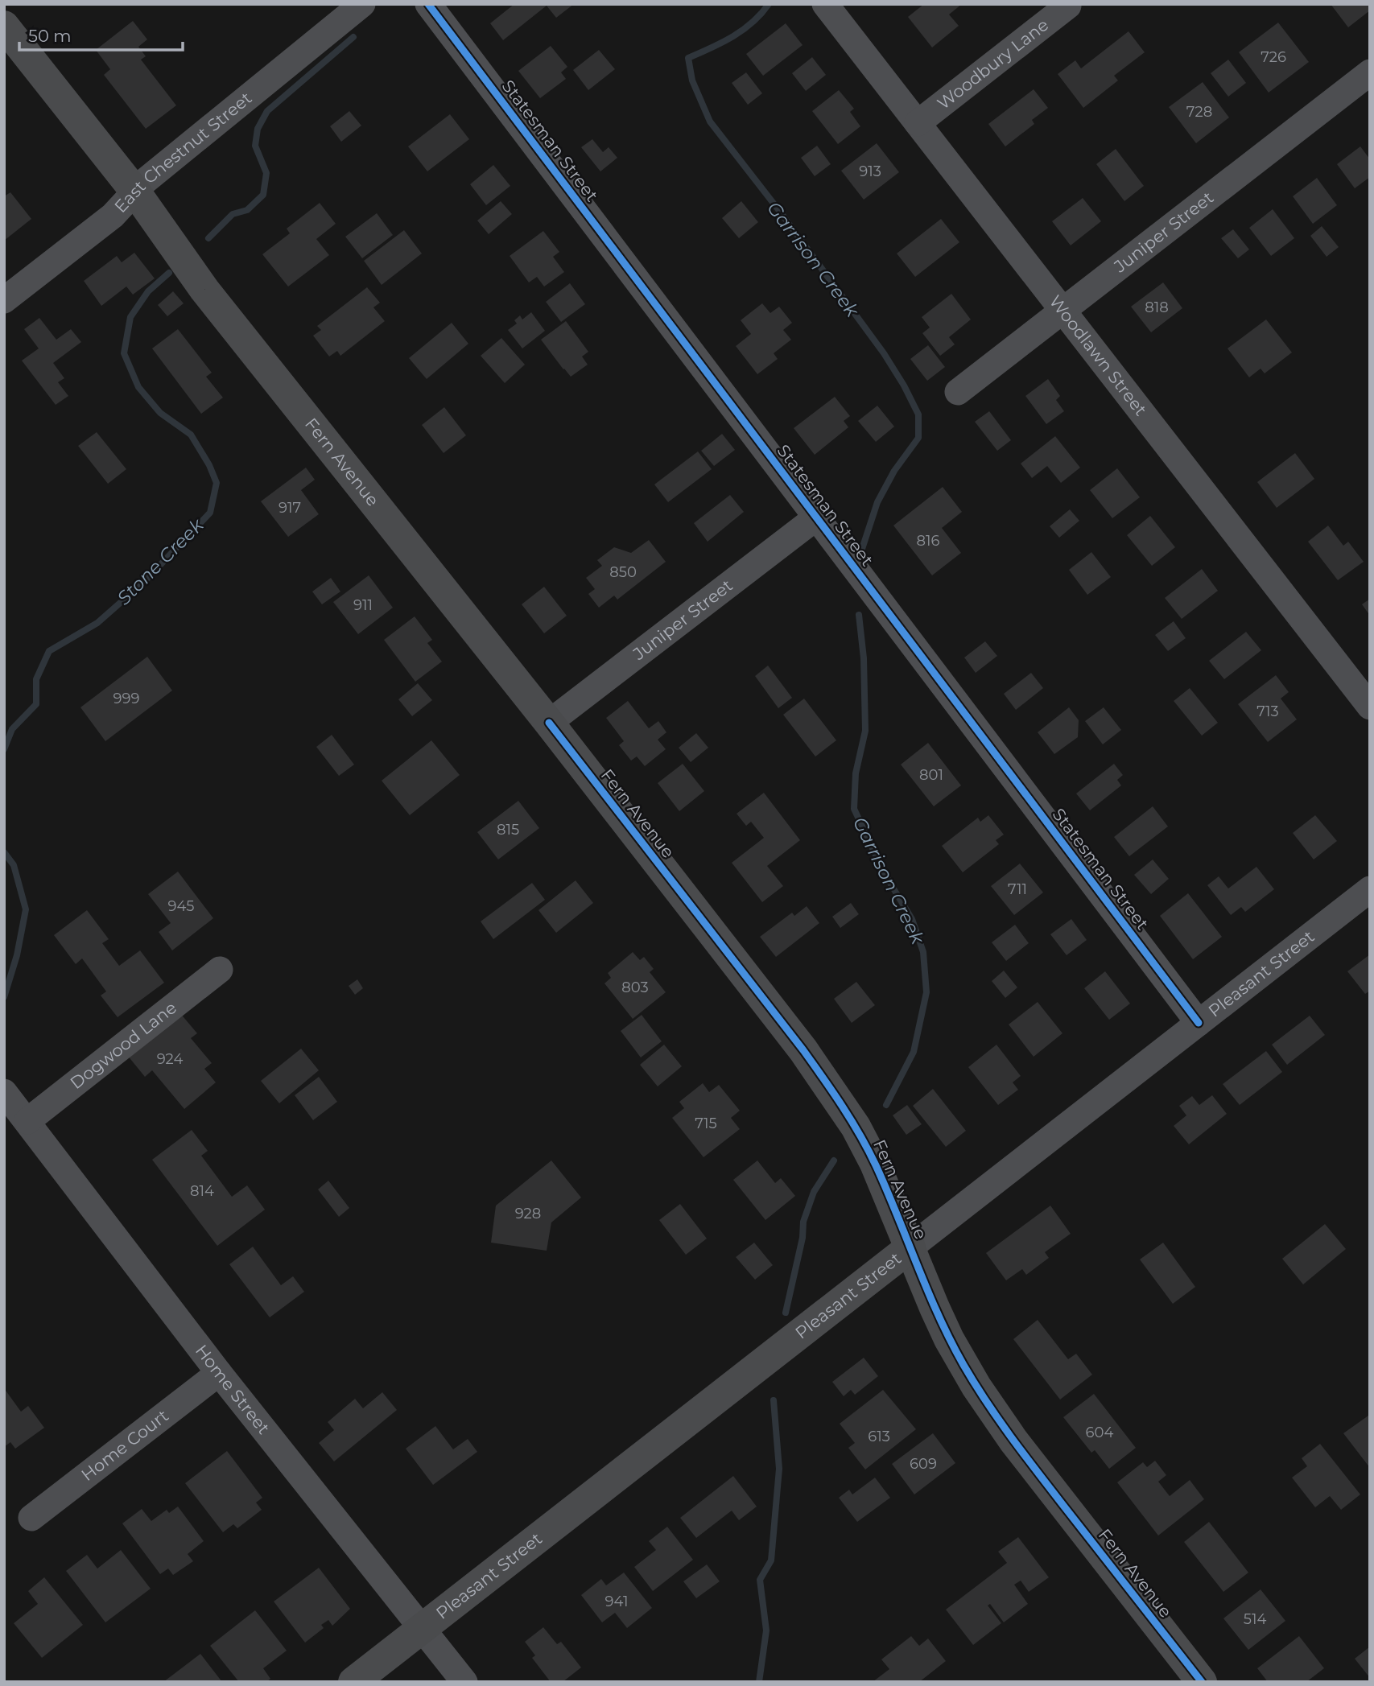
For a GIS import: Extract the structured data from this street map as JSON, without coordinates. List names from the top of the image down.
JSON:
{
  "streets": {
    "main road": ["Fern Avenue", "Pleasant Street"],
    "street": [
      "Woodbury Lane",
      "Statesman Street",
      "East Chestnut Street",
      "Juniper Street",
      "Woodlawn Street",
      "Dogwood Lane",
      "Home Street",
      "Home Court"
    ]
  },
  "crossings": [
    ["Woodbury Lane", "Woodlawn Street"],
    ["Statesman Street", "Juniper Street"],
    ["Statesman Street", "Pleasant Street"],
    ["East Chestnut Street", "Fern Avenue"],
    ["Juniper Street", "Woodlawn Street"],
    ["Juniper Street", "Fern Avenue"],
    ["Fern Avenue", "Pleasant Street"],
    ["Pleasant Street", "Home Street"],
    ["Dogwood Lane", "Home Street"],
    ["Home Street", "Home Court"]
  ],
  "water": ["Garrison Creek", "Stone Creek"],
  "house_numbers": [
    "726",
    "728",
    "913",
    "818",
    "917",
    "816",
    "850",
    "911",
    "999",
    "713",
    "801",
    "815",
    "711",
    "945",
    "803",
    "924",
    "715",
    "814",
    "928",
    "604",
    "613",
    "609",
    "941",
    "514"
  ],
  "scale_bar": "50 m"
}
